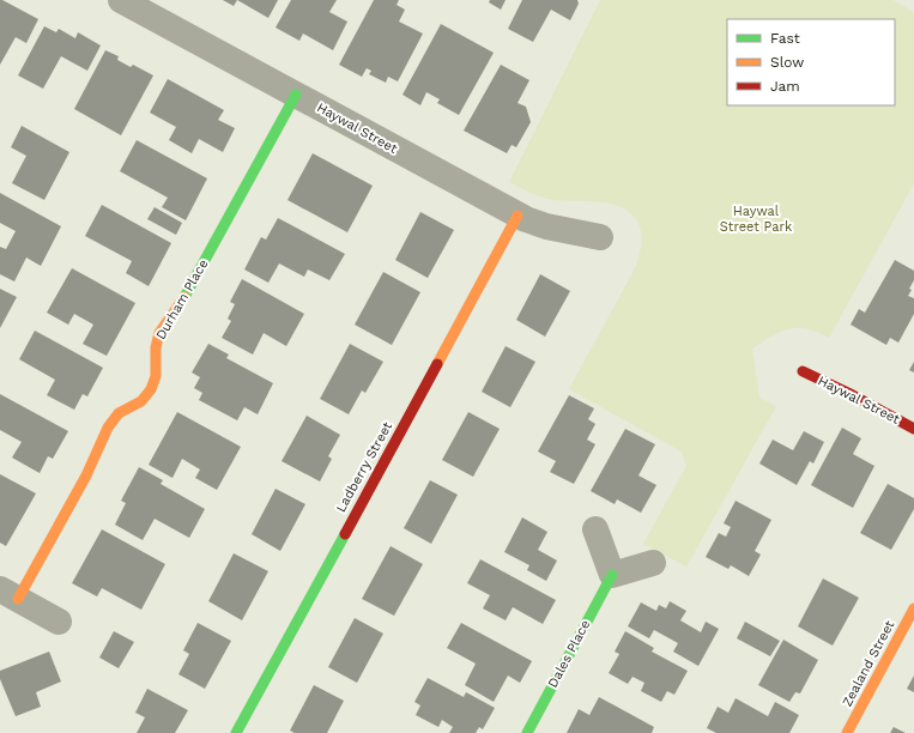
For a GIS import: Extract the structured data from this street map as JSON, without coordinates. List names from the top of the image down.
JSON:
{
  "streets": {
    "street": [
      "Haywal Street",
      "Durham Place",
      "Ladberry Street",
      "Dales Place",
      "Zealand Street"
    ]
  },
  "crossings": [
    ["Haywal Street", "Durham Place"],
    ["Haywal Street", "Ladberry Street"]
  ],
  "parks": ["Haywal Street Park"],
  "legend": ["Fast", "Slow", "Jam"]
}
